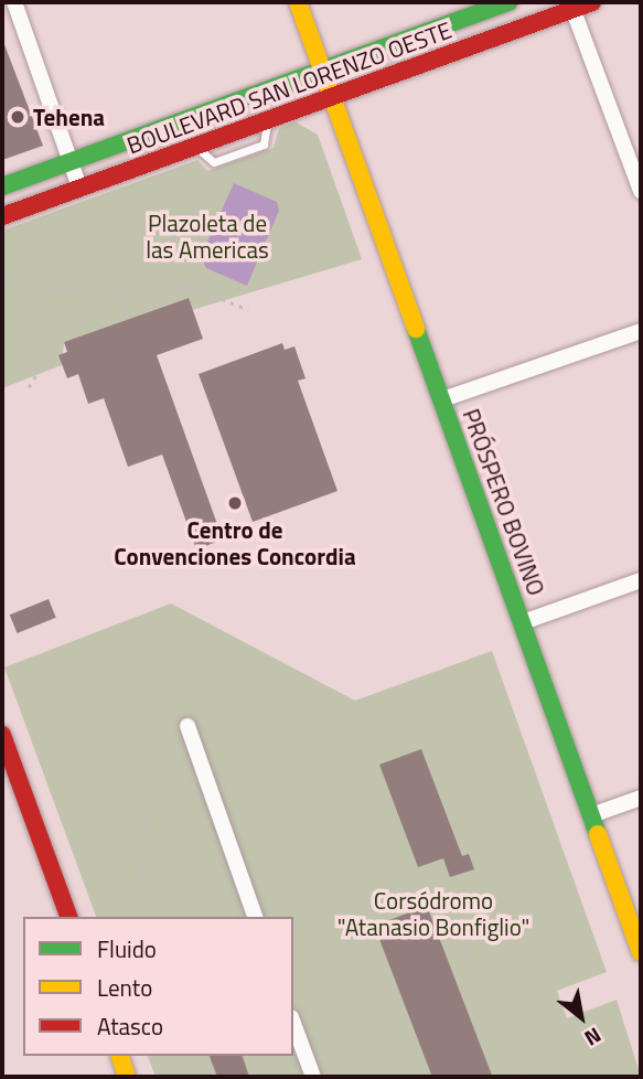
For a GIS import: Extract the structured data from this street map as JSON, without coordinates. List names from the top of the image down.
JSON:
{
  "streets": {
    "street": ["BOULEVARD SAN LORENZO OESTE", "PRÓSPERO BOVINO"]
  },
  "crossings": [
    ["BOULEVARD SAN LORENZO OESTE", "PRÓSPERO BOVINO"]
  ],
  "parks": ["Plazoleta de las Americas", "Corsódromo \"Atanasio Bonfiglio\""],
  "places": ["Tehena", "Centro de Convenciones Concordia"],
  "legend": ["Fluido", "Lento", "Atasco"],
  "north": "bottom right"
}
